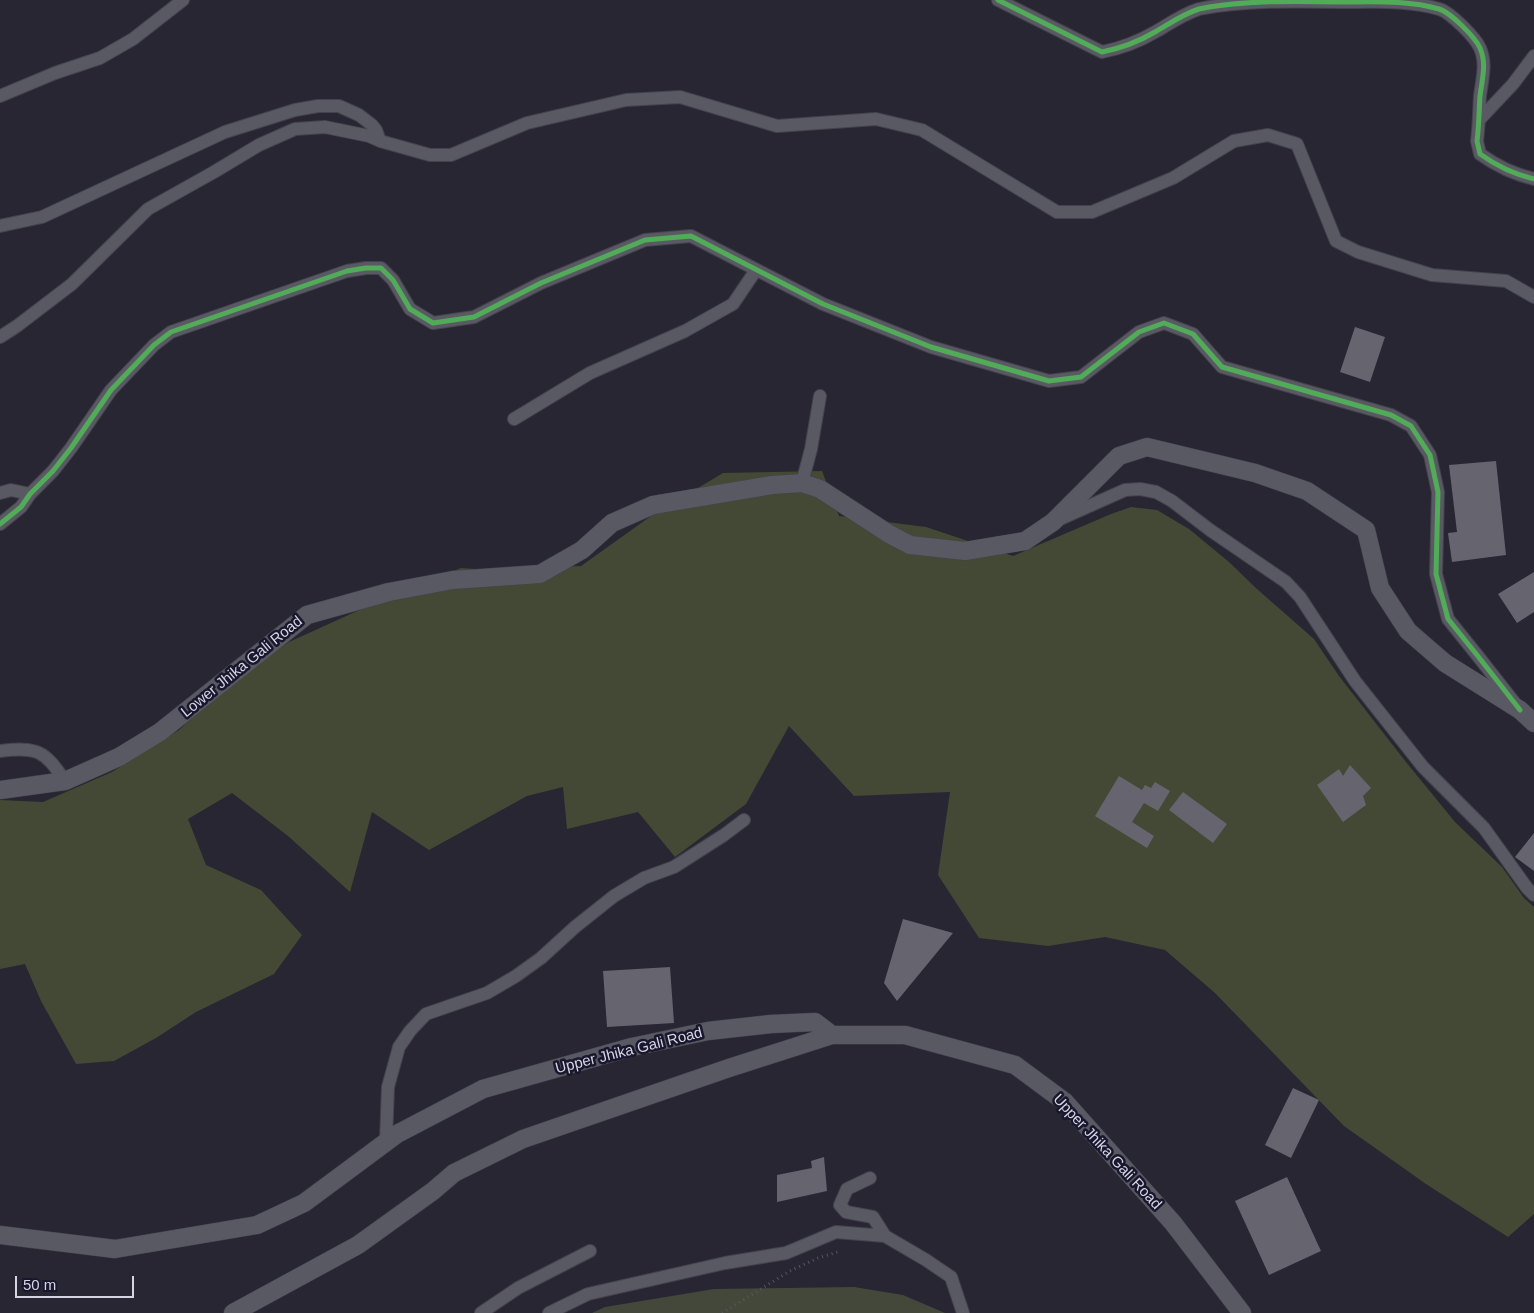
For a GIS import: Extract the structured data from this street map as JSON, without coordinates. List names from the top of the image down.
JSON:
{
  "streets": {
    "main road": ["Lower Jhika Gali Road", "Upper Jhika Gali Road"]
  },
  "scale_bar": "50 m"
}
